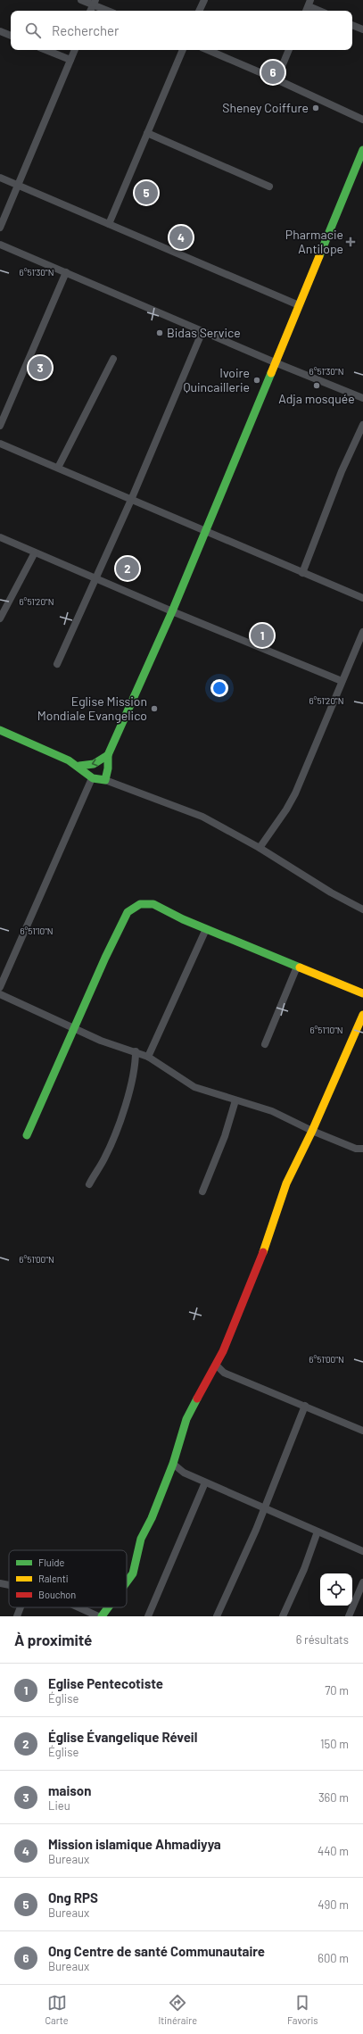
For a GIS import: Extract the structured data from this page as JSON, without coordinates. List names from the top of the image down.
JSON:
{
  "places": {
    "other": [
      "Sheney Coiffure",
      "Bidas Service",
      "Ivoire Quincaillerie",
      "Adja mosquée",
      "Eglise Mission Mondiale Evangelico"
    ],
    "health": ["Pharmacie Antilope"]
  },
  "legend": ["Fluide", "Ralenti", "Bouchon"],
  "page": {
    "search": "Rechercher",
    "pins": [
      "6",
      "5",
      "4",
      "3",
      "2",
      "1"
    ],
    "heading": ["À proximité", "6 résultats"],
    "list": [
      {
        "mark": "1",
        "name": "Eglise Pentecotiste",
        "note": "Église",
        "value": "70 m"
      },
      {
        "mark": "2",
        "name": "Église Évangelique Réveil",
        "note": "Église",
        "value": "150 m"
      },
      {
        "mark": "3",
        "name": "maison",
        "note": "Lieu",
        "value": "360 m"
      },
      {
        "mark": "4",
        "name": "Mission islamique Ahmadiyya",
        "note": "Bureaux",
        "value": "440 m"
      },
      {
        "mark": "5",
        "name": "Ong RPS",
        "note": "Bureaux",
        "value": "490 m"
      },
      {
        "mark": "6",
        "name": "Ong Centre de santé Communautaire",
        "note": "Bureaux",
        "value": "600 m"
      }
    ],
    "nav": ["Carte", "Itinéraire", "Favoris"]
  },
  "coordinates": [
    "6°51'30\"N",
    "6°51'20\"N",
    "6°51'10\"N",
    "6°51'00\"N"
  ]
}
